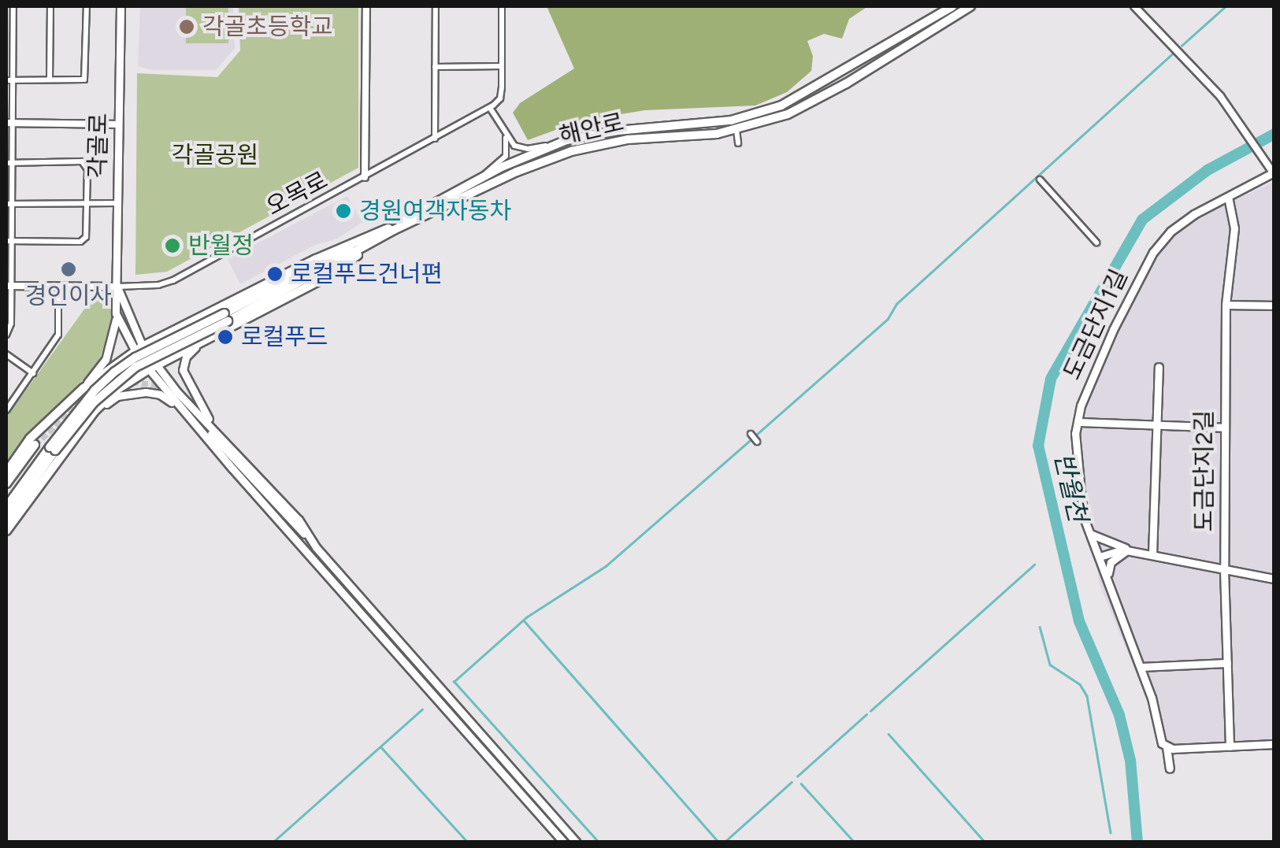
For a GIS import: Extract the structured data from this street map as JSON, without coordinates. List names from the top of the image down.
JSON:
{
  "streets": {
    "main road": [
      "해안로",
      "각골로",
      "도금단지1길",
      "도금단지2길"
    ],
    "street": ["오목로"]
  },
  "crossings": [
    ["각골로", "오목로"],
    ["도금단지1길", "도금단지2길"]
  ],
  "water": ["반월천"],
  "parks": ["각골공원"],
  "places": [
    "각골초등학교",
    "경원여객자동차",
    "반월정",
    "경인이사",
    "로컬푸드건너편",
    "로컬푸드"
  ]
}
